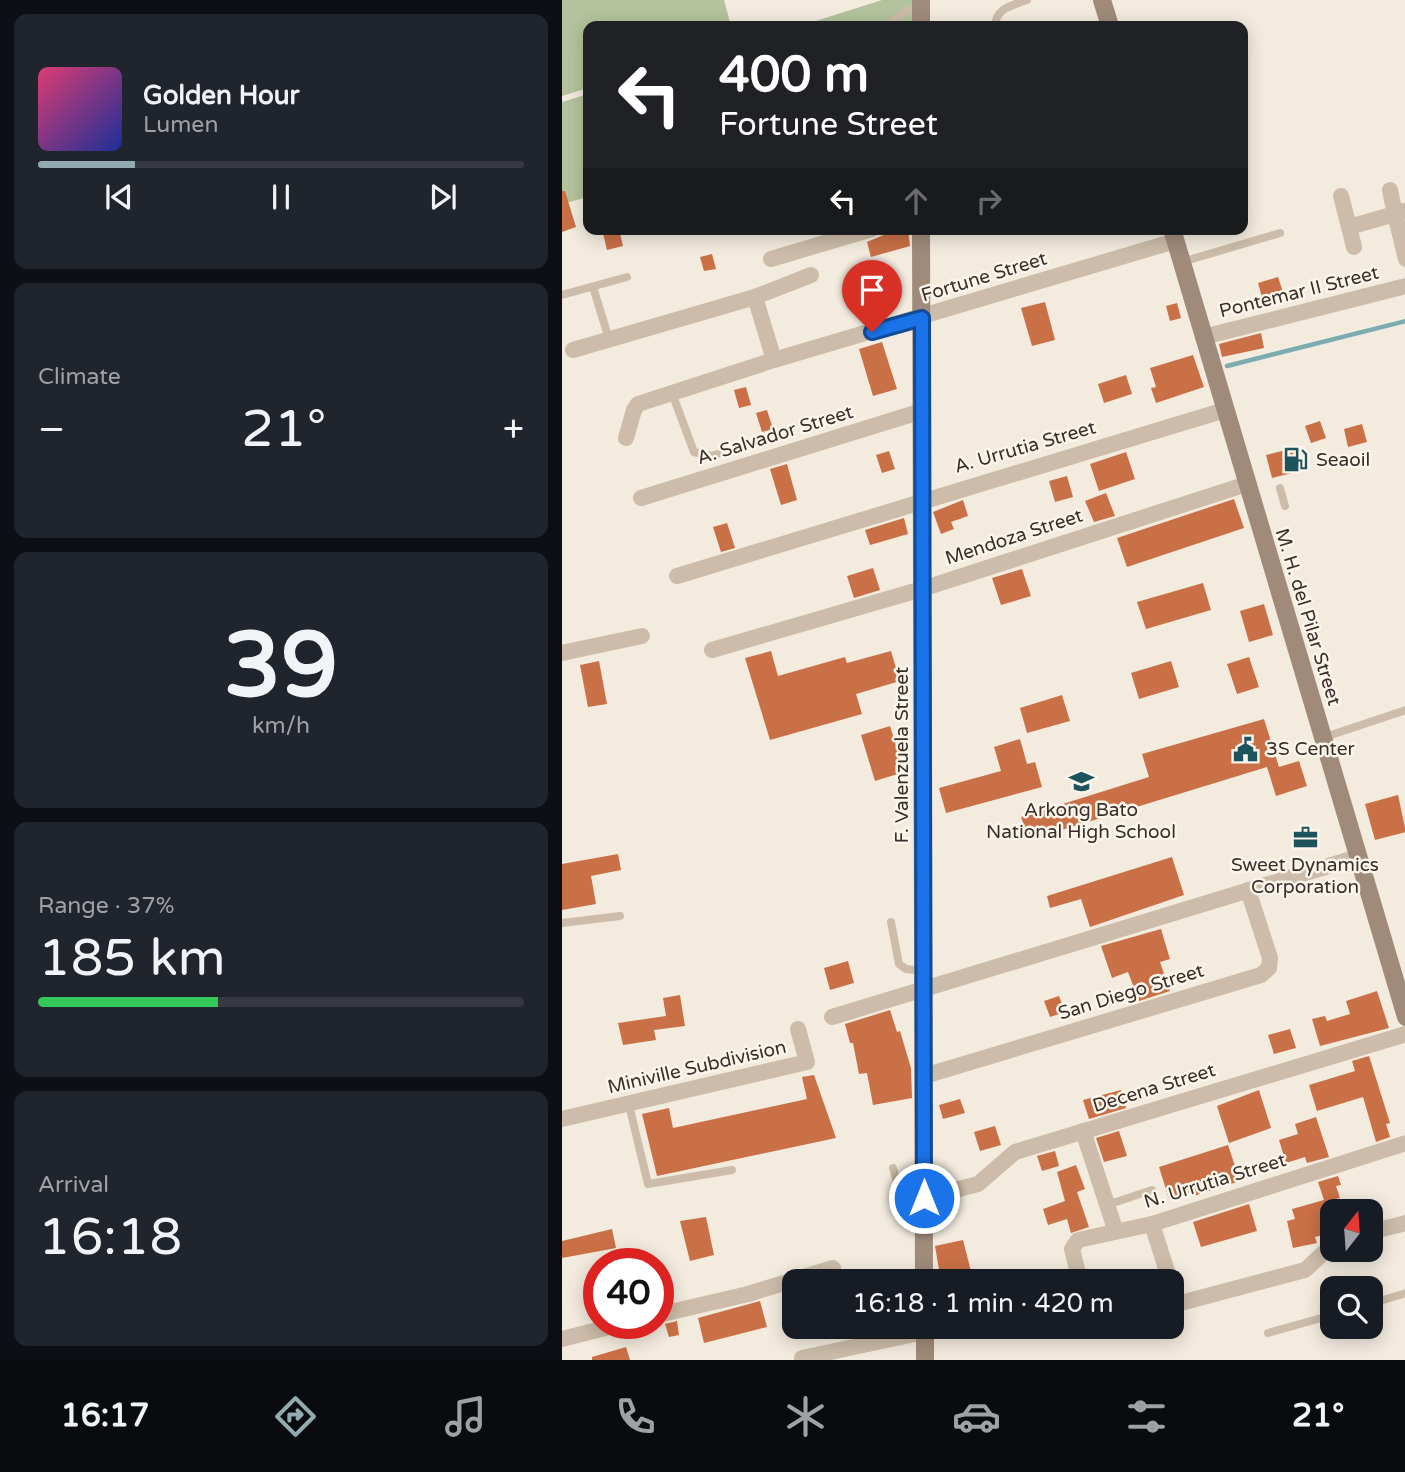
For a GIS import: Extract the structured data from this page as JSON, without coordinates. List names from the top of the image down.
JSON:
{
  "streets": {
    "street": [
      "Fortune Street",
      "Pontemar II Street",
      "A. Salvador Street",
      "A. Urrutia Street",
      "Mendoza Street",
      "M. H. del Pilar Street",
      "F. Valenzuela Street",
      "San Diego Street",
      "Miniville Subdivision",
      "Decena Street",
      "N. Urrutia Street"
    ]
  },
  "crossings": [
    ["Fortune Street", "M. H. del Pilar Street"],
    ["Fortune Street", "F. Valenzuela Street"],
    ["Pontemar II Street", "M. H. del Pilar Street"],
    ["A. Salvador Street", "F. Valenzuela Street"],
    ["A. Urrutia Street", "M. H. del Pilar Street"],
    ["A. Urrutia Street", "F. Valenzuela Street"],
    ["Mendoza Street", "M. H. del Pilar Street"],
    ["Mendoza Street", "F. Valenzuela Street"],
    ["F. Valenzuela Street", "San Diego Street"],
    ["F. Valenzuela Street", "Decena Street"]
  ],
  "places": {
    "fuel station": ["Seaoil"],
    "public building": ["3S Center"],
    "school or university": ["Arkong Bato National High School"],
    "office": ["Sweet Dynamics Corporation"]
  },
  "north": "top",
  "page": {
    "turn": ["400 m", "Fortune Street"],
    "song": ["Golden Hour", "Lumen"],
    "tile": [
      "Climate",
      ["39", "km/h"],
      ["Range · 37%", "185 km"],
      ["Arrival", "16:18"]
    ],
    "heat": ["−", "21°", "+"],
    "limit": "40",
    "trip": "16:18 · 1 min · 420 m",
    "tabs": ["16:17", "21°"]
  }
}
